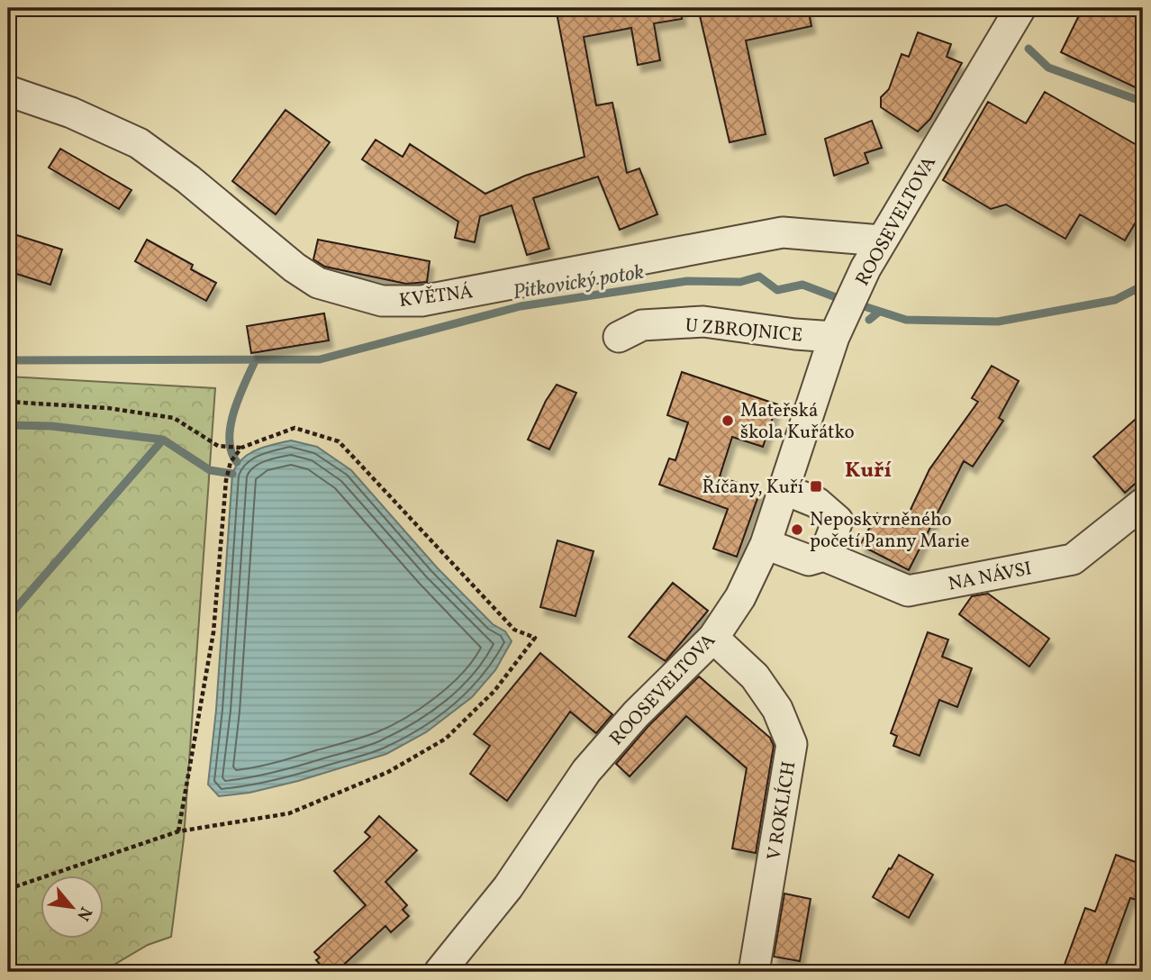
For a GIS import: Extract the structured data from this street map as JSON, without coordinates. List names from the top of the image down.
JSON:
{
  "streets": {
    "street": [
      "ROOSEVELTOVA",
      "KVĚTNÁ",
      "U ZBROJNICE",
      "NA NÁVSI",
      "V ROKLÍCH"
    ]
  },
  "crossings": [
    ["ROOSEVELTOVA", "KVĚTNÁ"],
    ["ROOSEVELTOVA", "U ZBROJNICE"],
    ["ROOSEVELTOVA", "NA NÁVSI"],
    ["ROOSEVELTOVA", "V ROKLÍCH"]
  ],
  "districts": ["Kuří"],
  "water": ["Pitkovický potok"],
  "places": {
    "other": ["Mateřská škola Kuřátko", "Neposkvrněného početí Panny Marie"],
    "transit": ["Říčany, Kuří"]
  },
  "north": "bottom right"
}
